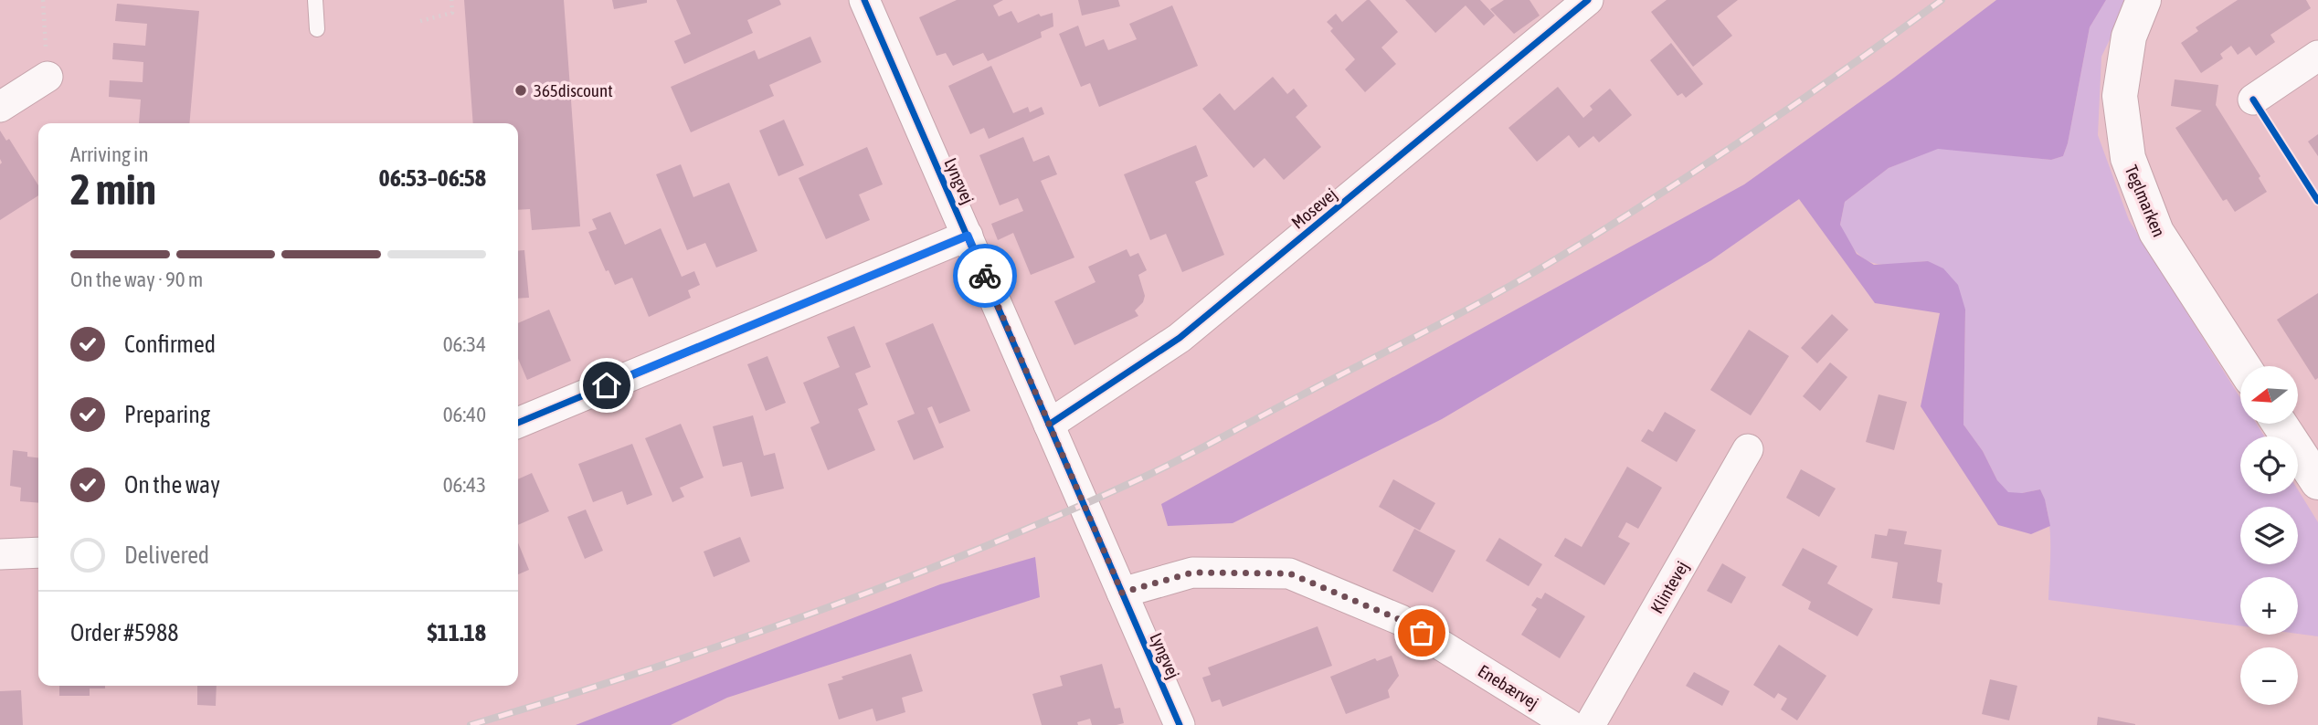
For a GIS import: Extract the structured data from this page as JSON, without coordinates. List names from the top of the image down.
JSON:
{
  "streets": {
    "street": [
      "Lyngvej",
      "Teglmarken",
      "Mosevej",
      "Klintevej",
      "Enebærvej"
    ]
  },
  "crossings": [
    ["Lyngvej", "Mosevej"],
    ["Lyngvej", "Enebærvej"]
  ],
  "places": ["365discount"],
  "north": "left",
  "page": {
    "heading": ["2 min", "Arriving in", "06:53–06:58"],
    "panel": ["Order #5988", "$11.18"],
    "bar": "On the way · 90 m",
    "list": [
      ["Confirmed", "06:34"],
      ["Preparing", "06:40"],
      ["On the way", "06:43"],
      "Delivered"
    ],
    "map_buttons": ["+", "−"]
  }
}
